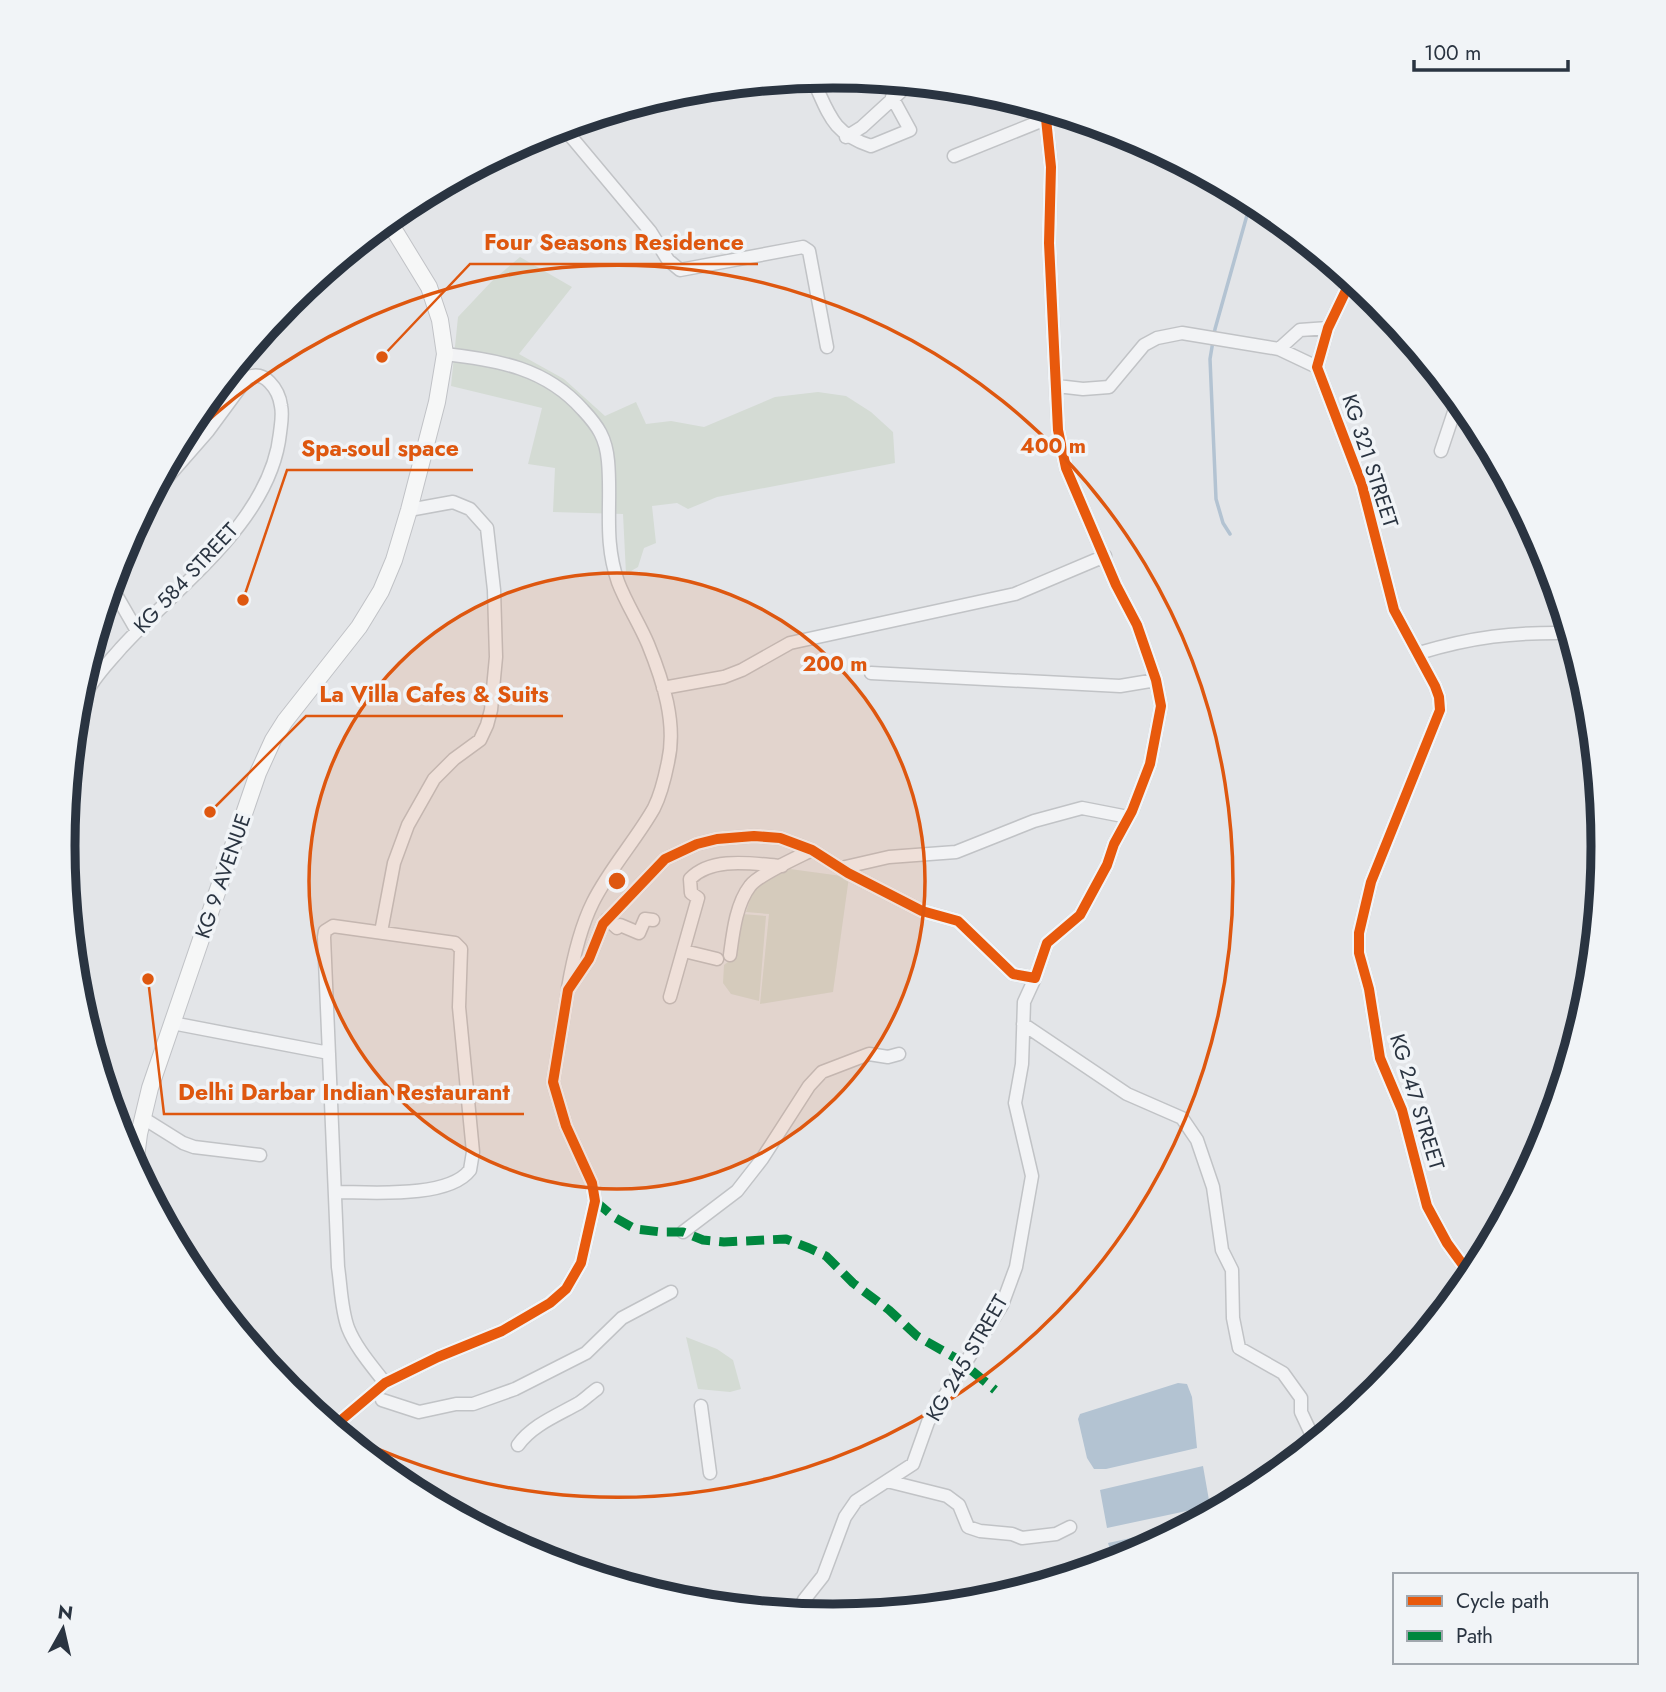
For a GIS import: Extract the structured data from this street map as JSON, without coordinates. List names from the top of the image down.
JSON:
{
  "streets": {
    "main road": ["KG 9 AVENUE"],
    "street": [
      "KG 321 STREET",
      "KG 584 STREET",
      "KG 247 STREET",
      "KG 245 STREET"
    ]
  },
  "crossings": [
    ["KG 321 STREET", "KG 247 STREET"]
  ],
  "places": [
    "Four Seasons Residence",
    "Spa-soul space",
    "La Villa Cafes & Suits",
    "Delhi Darbar Indian Restaurant"
  ],
  "legend": ["Cycle path", "Path"],
  "scale_bar": "100 m",
  "north": "top",
  "rings": ["400 m", "200 m"]
}
